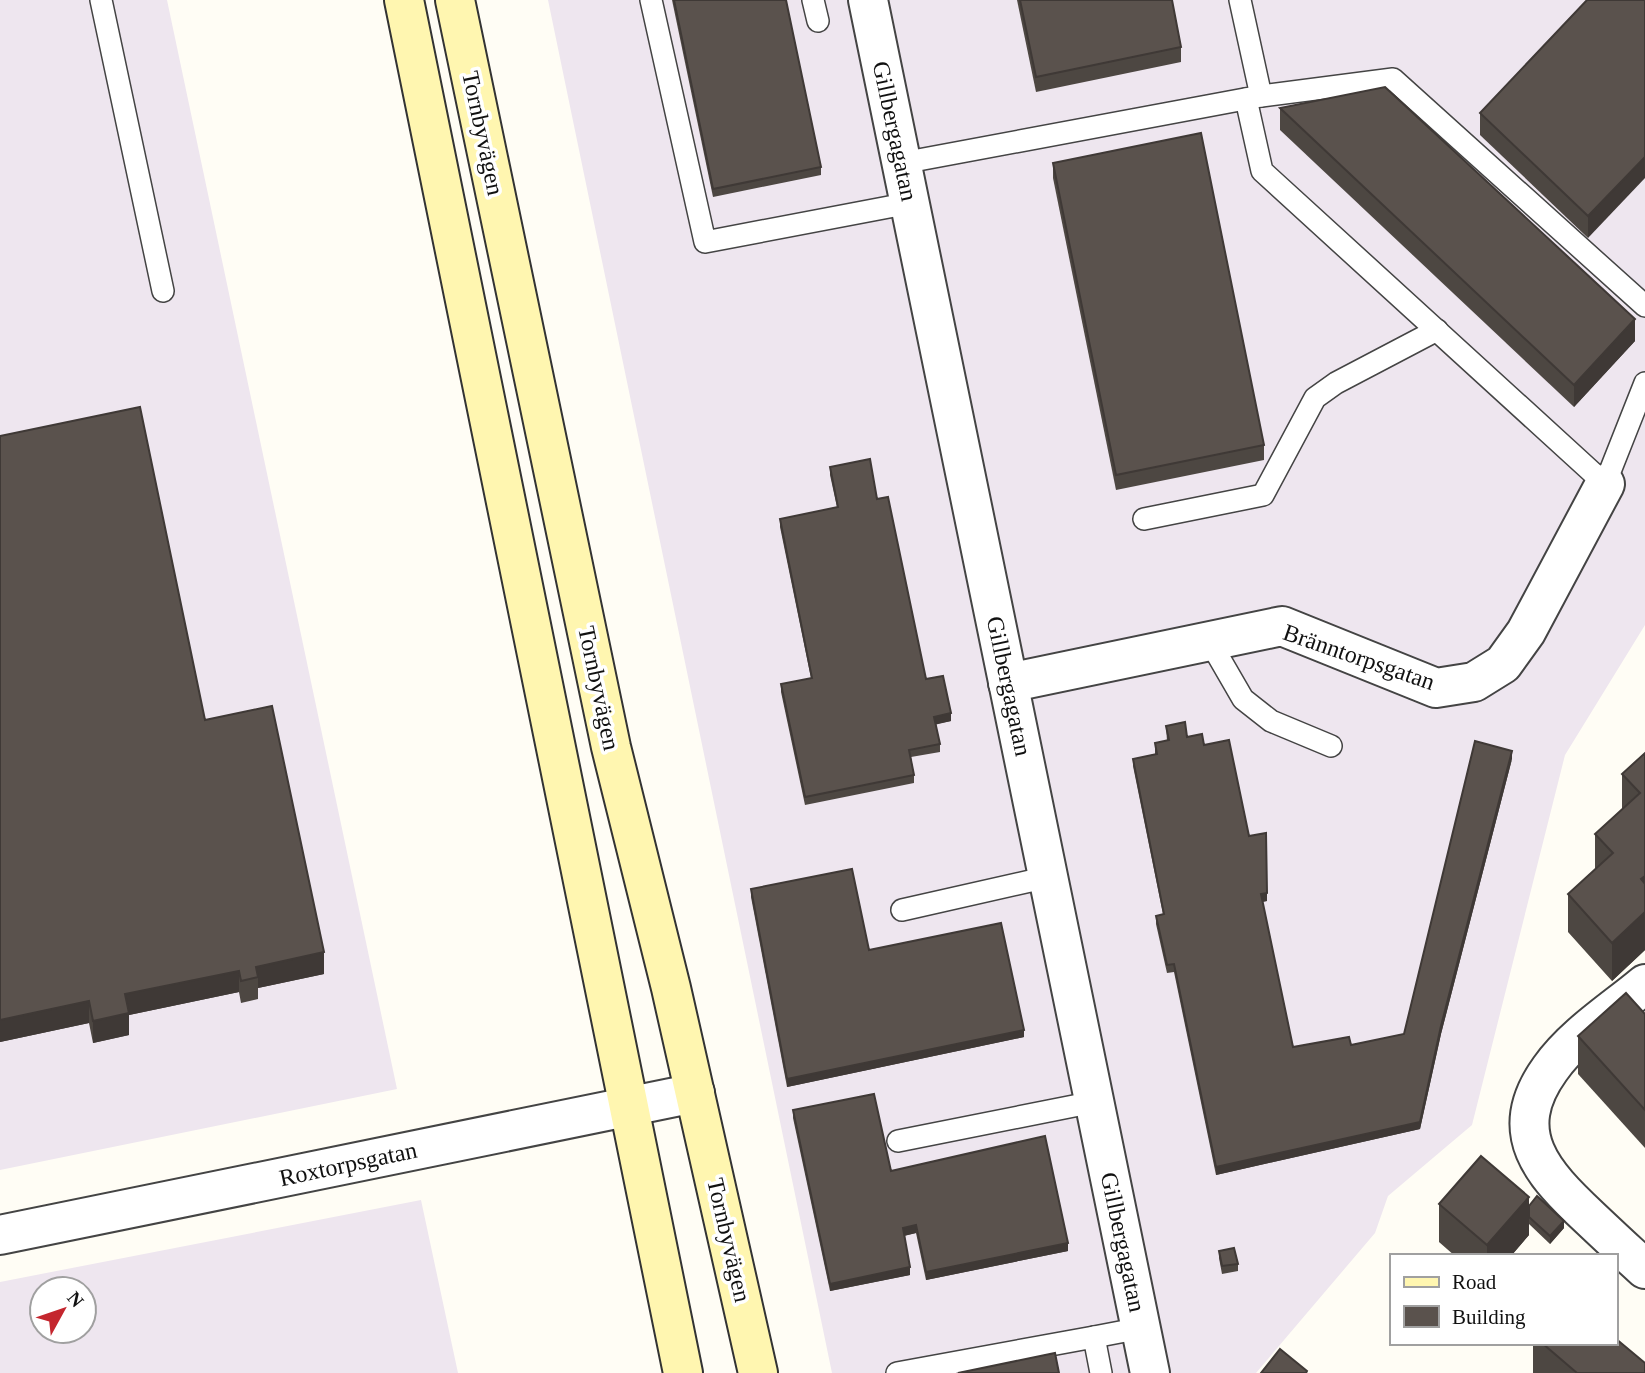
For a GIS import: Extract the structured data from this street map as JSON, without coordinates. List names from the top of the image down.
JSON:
{
  "streets": {
    "main road": ["Tornbyvägen"],
    "street": ["Gillbergagatan", "Bränntorpsgatan", "Roxtorpsgatan"]
  },
  "crossings": [
    ["Gillbergagatan", "Bränntorpsgatan"],
    ["Tornbyvägen", "Roxtorpsgatan"]
  ],
  "legend": ["Road", "Building"],
  "north": "top right"
}
